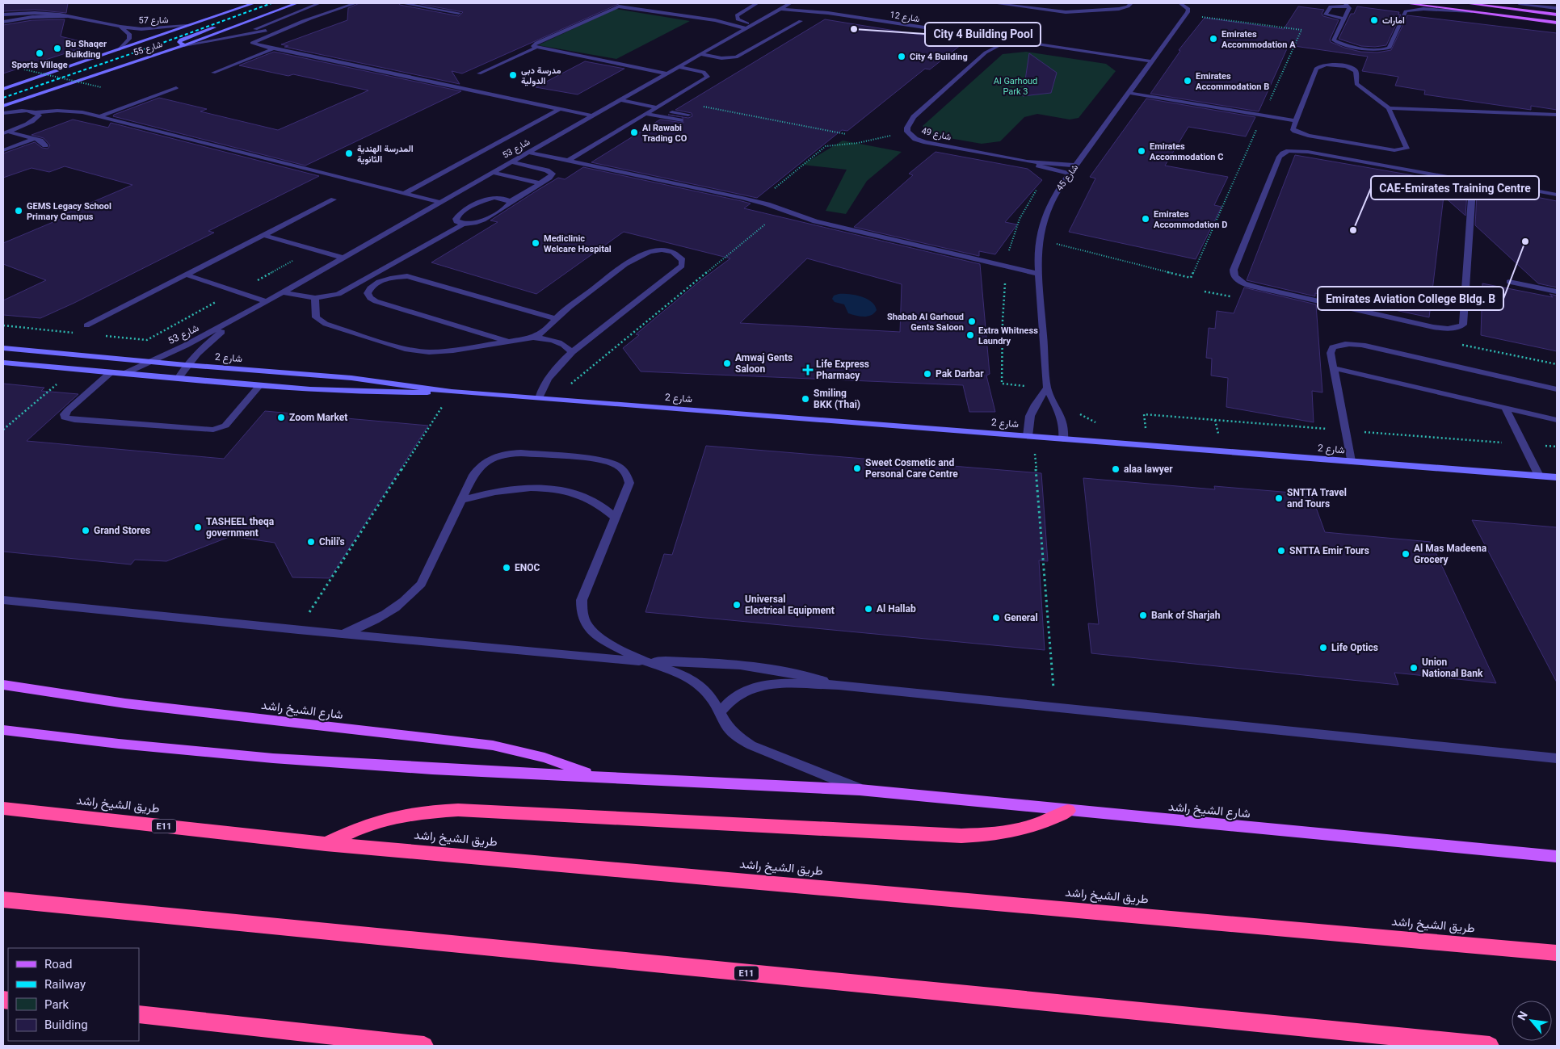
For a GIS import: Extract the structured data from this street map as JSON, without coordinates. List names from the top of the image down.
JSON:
{
  "streets": {
    "highway": ["طريق الشيخ راشد", "E11"],
    "main road": ["شارع الشيخ راشد"],
    "street": [
      "شارع 12",
      "شارع 57",
      "شارع 55",
      "شارع 49",
      "شارع 53",
      "شارع 45",
      "شارع 2"
    ]
  },
  "crossings": [
    ["شارع 12", "شارع 49"],
    ["شارع 12", "شارع 53"],
    ["شارع 12", "شارع 45"],
    ["شارع 57", "شارع 55"],
    ["شارع 49", "شارع 45"],
    ["شارع 53", "شارع 2"],
    ["شارع 45", "شارع 2"]
  ],
  "parks": ["Al Garhoud Park 3"],
  "places": {
    "other": [
      "امارات",
      "City 4 Building Pool",
      "Emirates Accommodation A",
      "Bu Shaqer Buikding",
      "Sports Village",
      "City 4 Building",
      "مدرسة دبي الدولية",
      "Emirates Accommodation B",
      "Al Rawabi Trading CO",
      "Emirates Accommodation C",
      "المدرسة الهندية الثانوية",
      "GEMS Legacy School Primary Campus",
      "Emirates Accommodation D",
      "CAE-Emirates Training Centre",
      "Emirates Aviation College Bldg. B",
      "Mediclinic Welcare Hospital",
      "Shabab Al Garhoud Gents Saloon",
      "Extra Whitness Laundry",
      "Amwaj Gents Saloon",
      "Pak Darbar",
      "Smiling BKK (Thai)",
      "Zoom Market",
      "Sweet Cosmetic and Personal Care Centre",
      "alaa lawyer",
      "SNTTA Travel and Tours",
      "TASHEEL theqa government",
      "Grand Stores",
      "Chili's",
      "SNTTA Emir Tours",
      "Al Mas Madeena Grocery",
      "ENOC",
      "Universal Electrical Equipment",
      "Al Hallab",
      "Bank of Sharjah",
      "General",
      "Life Optics",
      "Union National Bank"
    ],
    "health": ["Life Express Pharmacy"]
  },
  "legend": [
    "Road",
    "Railway",
    "Park",
    "Building"
  ],
  "north": "top left"
}
